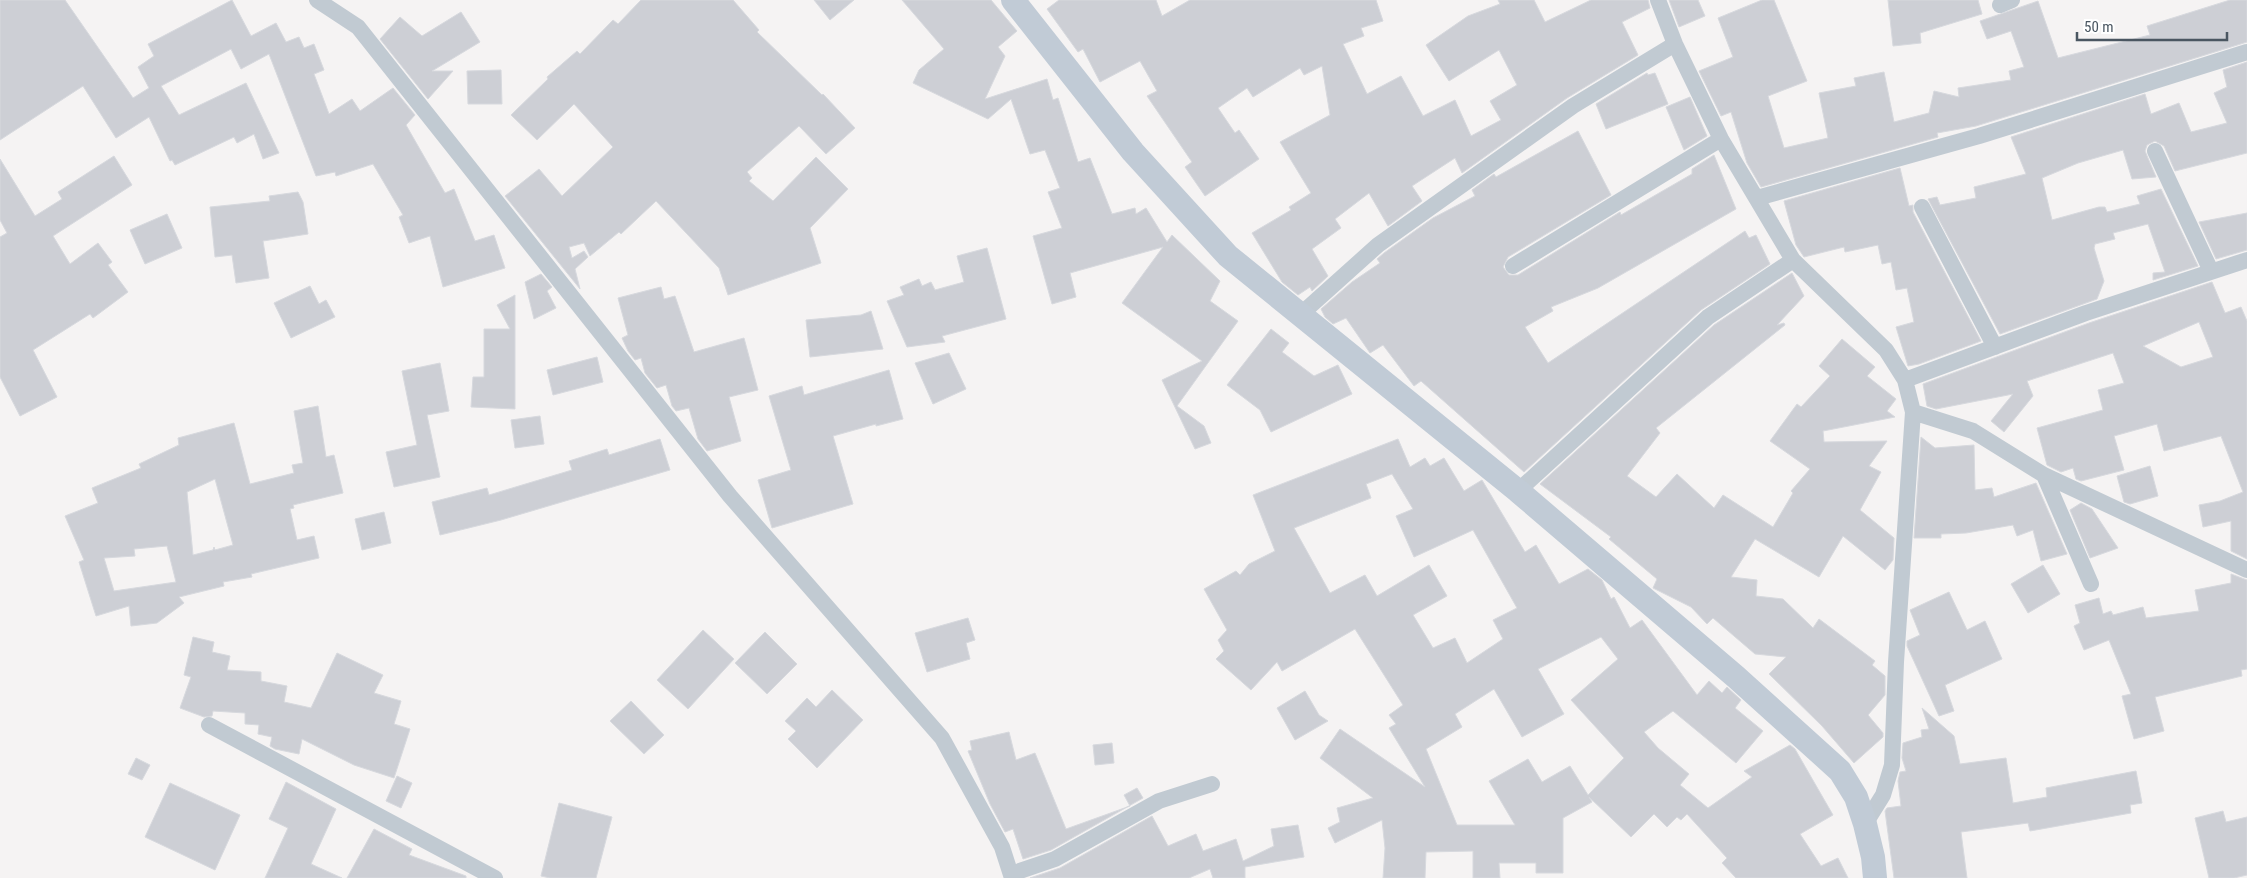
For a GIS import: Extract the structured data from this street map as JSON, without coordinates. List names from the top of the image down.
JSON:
{
  "scale_bar": "50 m"
}
